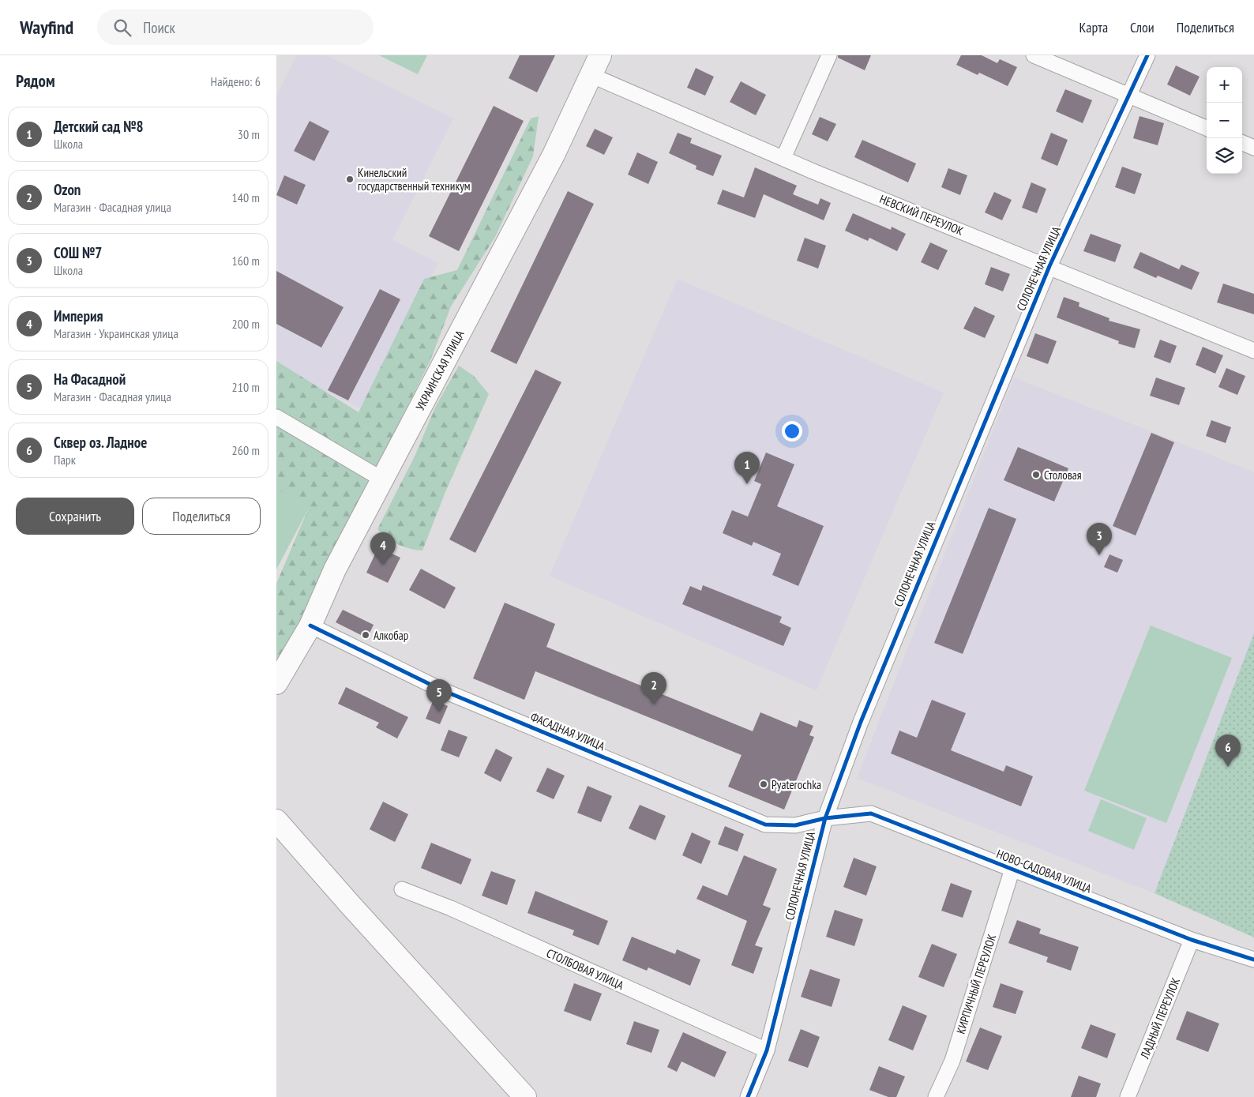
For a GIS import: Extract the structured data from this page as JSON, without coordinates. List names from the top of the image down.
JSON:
{
  "streets": {
    "main road": ["УКРАИНСКАЯ УЛИЦА"],
    "street": [
      "НЕВСКИЙ ПЕРЕУЛОК",
      "СОЛОНЕЧНАЯ УЛИЦА",
      "ФАСАДНАЯ УЛИЦА",
      "НОВО-САДОВАЯ УЛИЦА",
      "СТОЛБОВАЯ УЛИЦА",
      "КИРПИЧНЫЙ ПЕРЕУЛОК",
      "ЛАДНЫЙ ПЕРЕУЛОК"
    ]
  },
  "crossings": [
    ["НЕВСКИЙ ПЕРЕУЛОК", "СОЛОНЕЧНАЯ УЛИЦА"],
    ["НЕВСКИЙ ПЕРЕУЛОК", "УКРАИНСКАЯ УЛИЦА"],
    ["СОЛОНЕЧНАЯ УЛИЦА", "ФАСАДНАЯ УЛИЦА"],
    ["СОЛОНЕЧНАЯ УЛИЦА", "НОВО-САДОВАЯ УЛИЦА"],
    ["СОЛОНЕЧНАЯ УЛИЦА", "СТОЛБОВАЯ УЛИЦА"],
    ["УКРАИНСКАЯ УЛИЦА", "ФАСАДНАЯ УЛИЦА"],
    ["ФАСАДНАЯ УЛИЦА", "НОВО-САДОВАЯ УЛИЦА"],
    ["НОВО-САДОВАЯ УЛИЦА", "КИРПИЧНЫЙ ПЕРЕУЛОК"],
    ["НОВО-САДОВАЯ УЛИЦА", "ЛАДНЫЙ ПЕРЕУЛОК"]
  ],
  "places": [
    "Кинельский государственный техникум",
    "Столовая",
    "Алкобар",
    "Pyaterochka"
  ],
  "page": {
    "header": "Wayfind",
    "search": "Поиск",
    "nav": ["Карта", "Слои", "Поделиться"],
    "heading": ["Рядом", "Найдено: 6"],
    "map_buttons": ["+", "−"],
    "list": [
      {
        "mark": "1",
        "name": "Детский сад №8",
        "note": "Школа",
        "value": "30 m"
      },
      {
        "mark": "2",
        "name": "Ozon",
        "note": "Магазин · Фасадная улица",
        "value": "140 m"
      },
      {
        "mark": "3",
        "name": "СОШ №7",
        "note": "Школа",
        "value": "160 m"
      },
      {
        "mark": "4",
        "name": "Империя",
        "note": "Магазин · Украинская улица",
        "value": "200 m"
      },
      {
        "mark": "5",
        "name": "На Фасадной",
        "note": "Магазин · Фасадная улица",
        "value": "210 m"
      },
      {
        "mark": "6",
        "name": "Сквер оз. Ладное",
        "note": "Парк",
        "value": "260 m"
      }
    ],
    "pins": [
      "1",
      "3",
      "4",
      "2",
      "5",
      "6"
    ],
    "buttons": ["Сохранить", "Поделиться"]
  }
}
